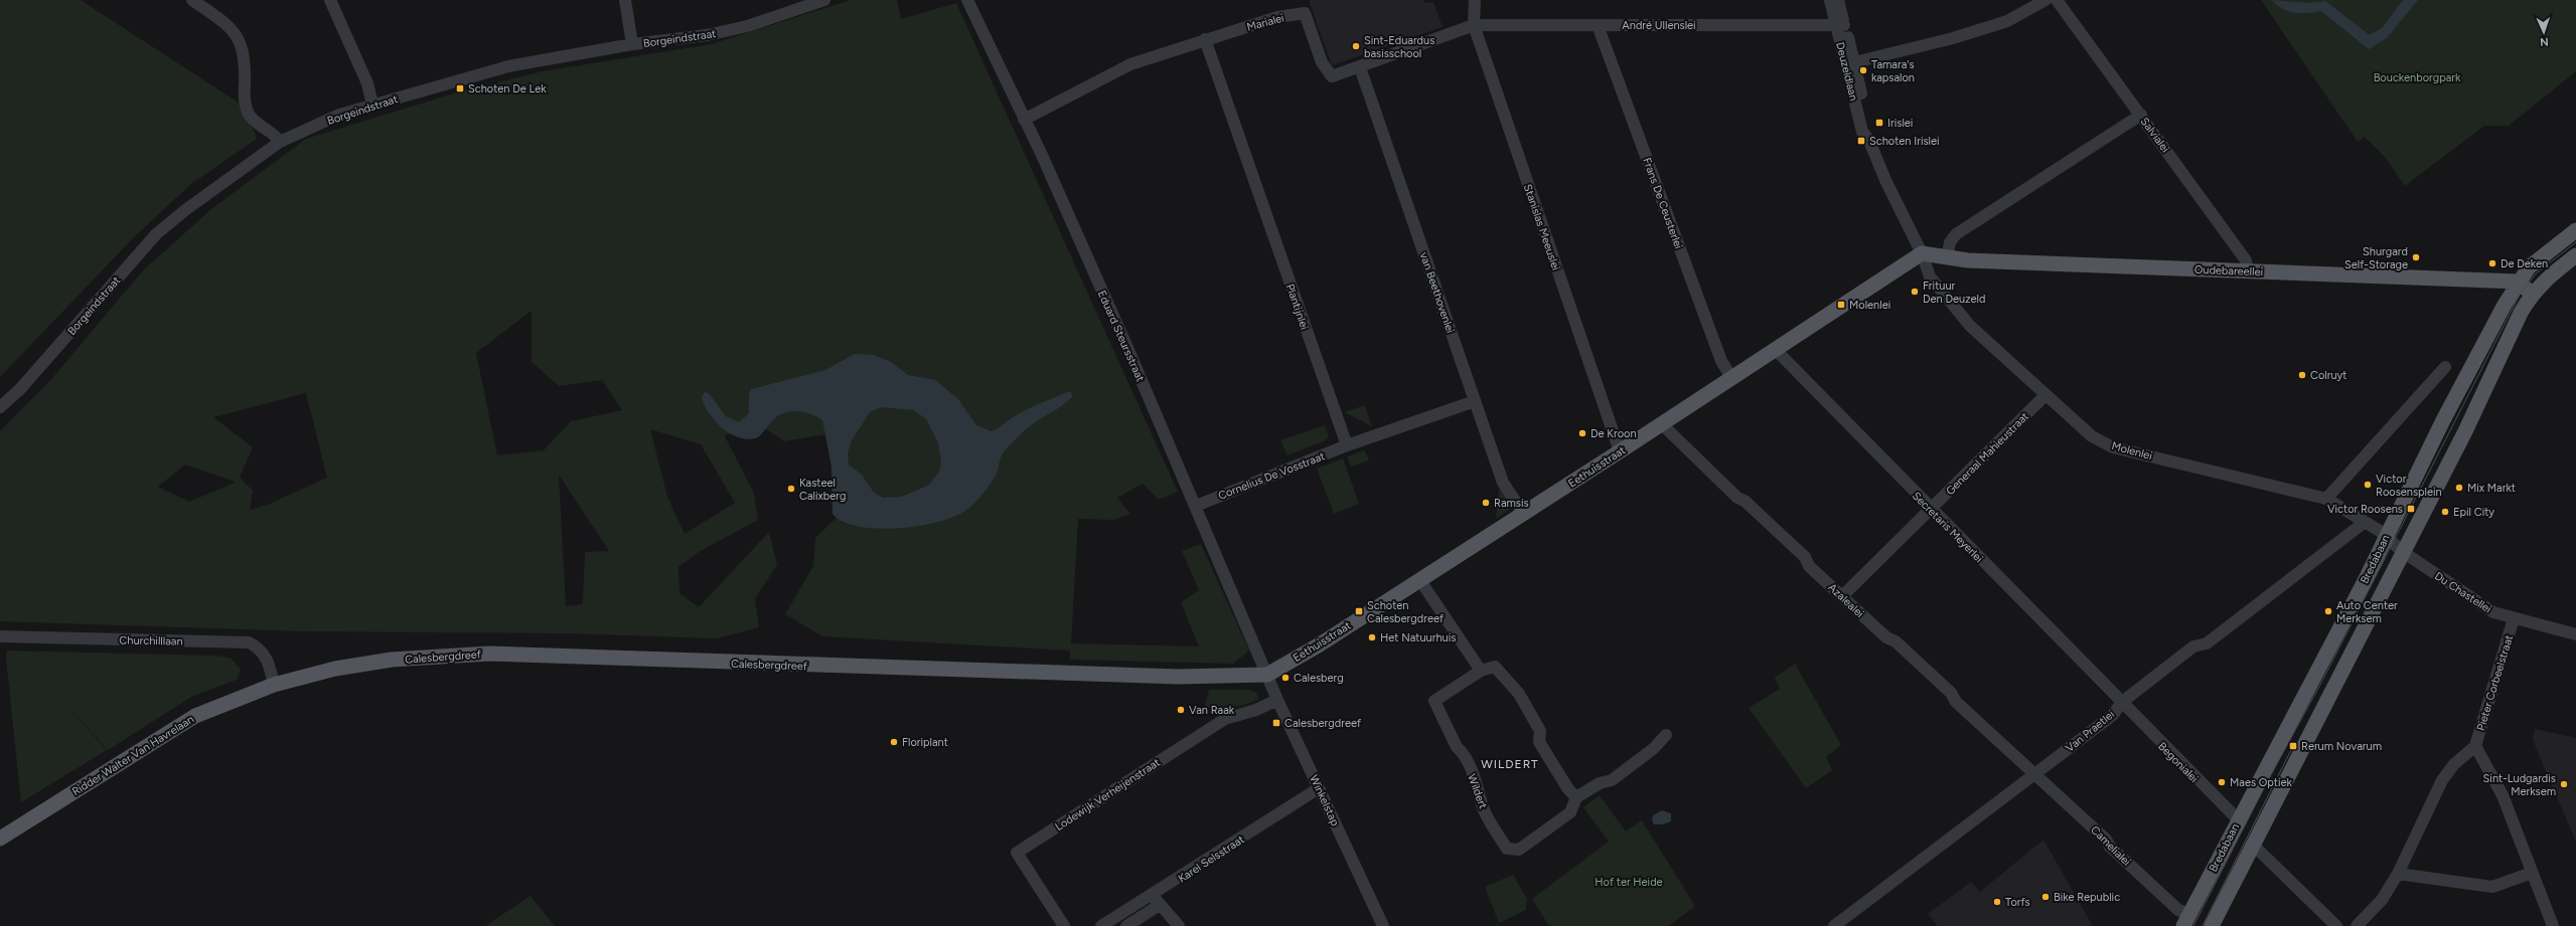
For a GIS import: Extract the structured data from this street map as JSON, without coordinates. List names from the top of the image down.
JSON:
{
  "streets": {
    "main road": [
      "Oudebareellei",
      "Eethuisstraat",
      "Bredabaan",
      "Calesbergdreef",
      "Ridder Walter Van Havrelaan"
    ],
    "street": [
      "Marialei",
      "André Ullenslei",
      "Borgeindstraat",
      "Deuzeldlaan",
      "Salvialei",
      "Frans De Ceusterlei",
      "Stanislas Meeuslei",
      "van Beethovenlei",
      "Plantijnlei",
      "Eduard Steursstraat",
      "Molenlei",
      "Generaal Mahieustraat",
      "Cornelius De Vosstraat",
      "Secretaris Meyerlei",
      "Du Chastellei",
      "Azalealei",
      "Churchilllaan",
      "Pieter Corbeelstraat",
      "Van Praetlei",
      "Begonialei",
      "Wildert",
      "Lodewijk Verheijenstraat",
      "Winkelstap",
      "Camelialei",
      "Karel Selsstraat"
    ]
  },
  "crossings": [
    ["Marialei", "André Ullenslei"],
    ["Marialei", "Stanislas Meeuslei"],
    ["Marialei", "van Beethovenlei"],
    ["Marialei", "Plantijnlei"],
    ["Marialei", "Eduard Steursstraat"],
    ["André Ullenslei", "Deuzeldlaan"],
    ["André Ullenslei", "Frans De Ceusterlei"],
    ["André Ullenslei", "Stanislas Meeuslei"],
    ["Deuzeldlaan", "Oudebareellei"],
    ["Deuzeldlaan", "Molenlei"],
    ["Deuzeldlaan", "Eethuisstraat"],
    ["Salvialei", "Oudebareellei"],
    ["Frans De Ceusterlei", "Eethuisstraat"],
    ["Stanislas Meeuslei", "Eethuisstraat"],
    ["Oudebareellei", "Molenlei"],
    ["Oudebareellei", "Eethuisstraat"],
    ["Oudebareellei", "Bredabaan"],
    ["van Beethovenlei", "Eethuisstraat"],
    ["Plantijnlei", "Cornelius De Vosstraat"],
    ["Eduard Steursstraat", "Eethuisstraat"],
    ["Eduard Steursstraat", "Cornelius De Vosstraat"],
    ["Eduard Steursstraat", "Calesbergdreef"],
    ["Eduard Steursstraat", "Winkelstap"],
    ["Molenlei", "Generaal Mahieustraat"],
    ["Molenlei", "Eethuisstraat"],
    ["Molenlei", "Bredabaan"],
    ["Molenlei", "Du Chastellei"],
    ["Molenlei", "Van Praetlei"],
    ["Generaal Mahieustraat", "Secretaris Meyerlei"],
    ["Generaal Mahieustraat", "Azalealei"],
    ["Eethuisstraat", "Secretaris Meyerlei"],
    ["Eethuisstraat", "Azalealei"],
    ["Eethuisstraat", "Calesbergdreef"],
    ["Eethuisstraat", "Winkelstap"],
    ["Secretaris Meyerlei", "Van Praetlei"],
    ["Secretaris Meyerlei", "Begonialei"],
    ["Bredabaan", "Du Chastellei"],
    ["Bredabaan", "Begonialei"],
    ["Bredabaan", "Camelialei"],
    ["Du Chastellei", "Pieter Corbeelstraat"],
    ["Azalealei", "Van Praetlei"],
    ["Azalealei", "Camelialei"],
    ["Churchilllaan", "Calesbergdreef"],
    ["Churchilllaan", "Ridder Walter Van Havrelaan"],
    ["Calesbergdreef", "Ridder Walter Van Havrelaan"],
    ["Calesbergdreef", "Winkelstap"],
    ["Van Praetlei", "Begonialei"],
    ["Van Praetlei", "Camelialei"],
    ["Lodewijk Verheijenstraat", "Winkelstap"],
    ["Winkelstap", "Karel Selsstraat"]
  ],
  "districts": ["WILDERT"],
  "parks": ["Bouckenborgpark", "Hof ter Heide"],
  "places": {
    "other": [
      "Sint-Eduardus basisschool",
      "Tamara's kapsalon",
      "Shurgard Self-Storage",
      "De Deken",
      "Frituur Den Deuzeld",
      "Colruyt",
      "De Kroon",
      "Victor Roosensplein",
      "Mix Markt",
      "Kasteel Calixberg",
      "Ramsis",
      "Epil City",
      "Auto Center Merksem",
      "Het Natuurhuis",
      "Calesberg",
      "Van Raak",
      "Floriplant",
      "Maes Optiek",
      "Sint-Ludgardis Merksem",
      "Bike Republic",
      "Torfs"
    ],
    "transit": [
      "Schoten De Lek",
      "Irislei",
      "Schoten Irislei",
      "Molenlei",
      "Victor Roosens",
      "Schoten Calesbergdreef",
      "Calesbergdreef",
      "Rerum Novarum"
    ]
  },
  "north": "bottom"
}
